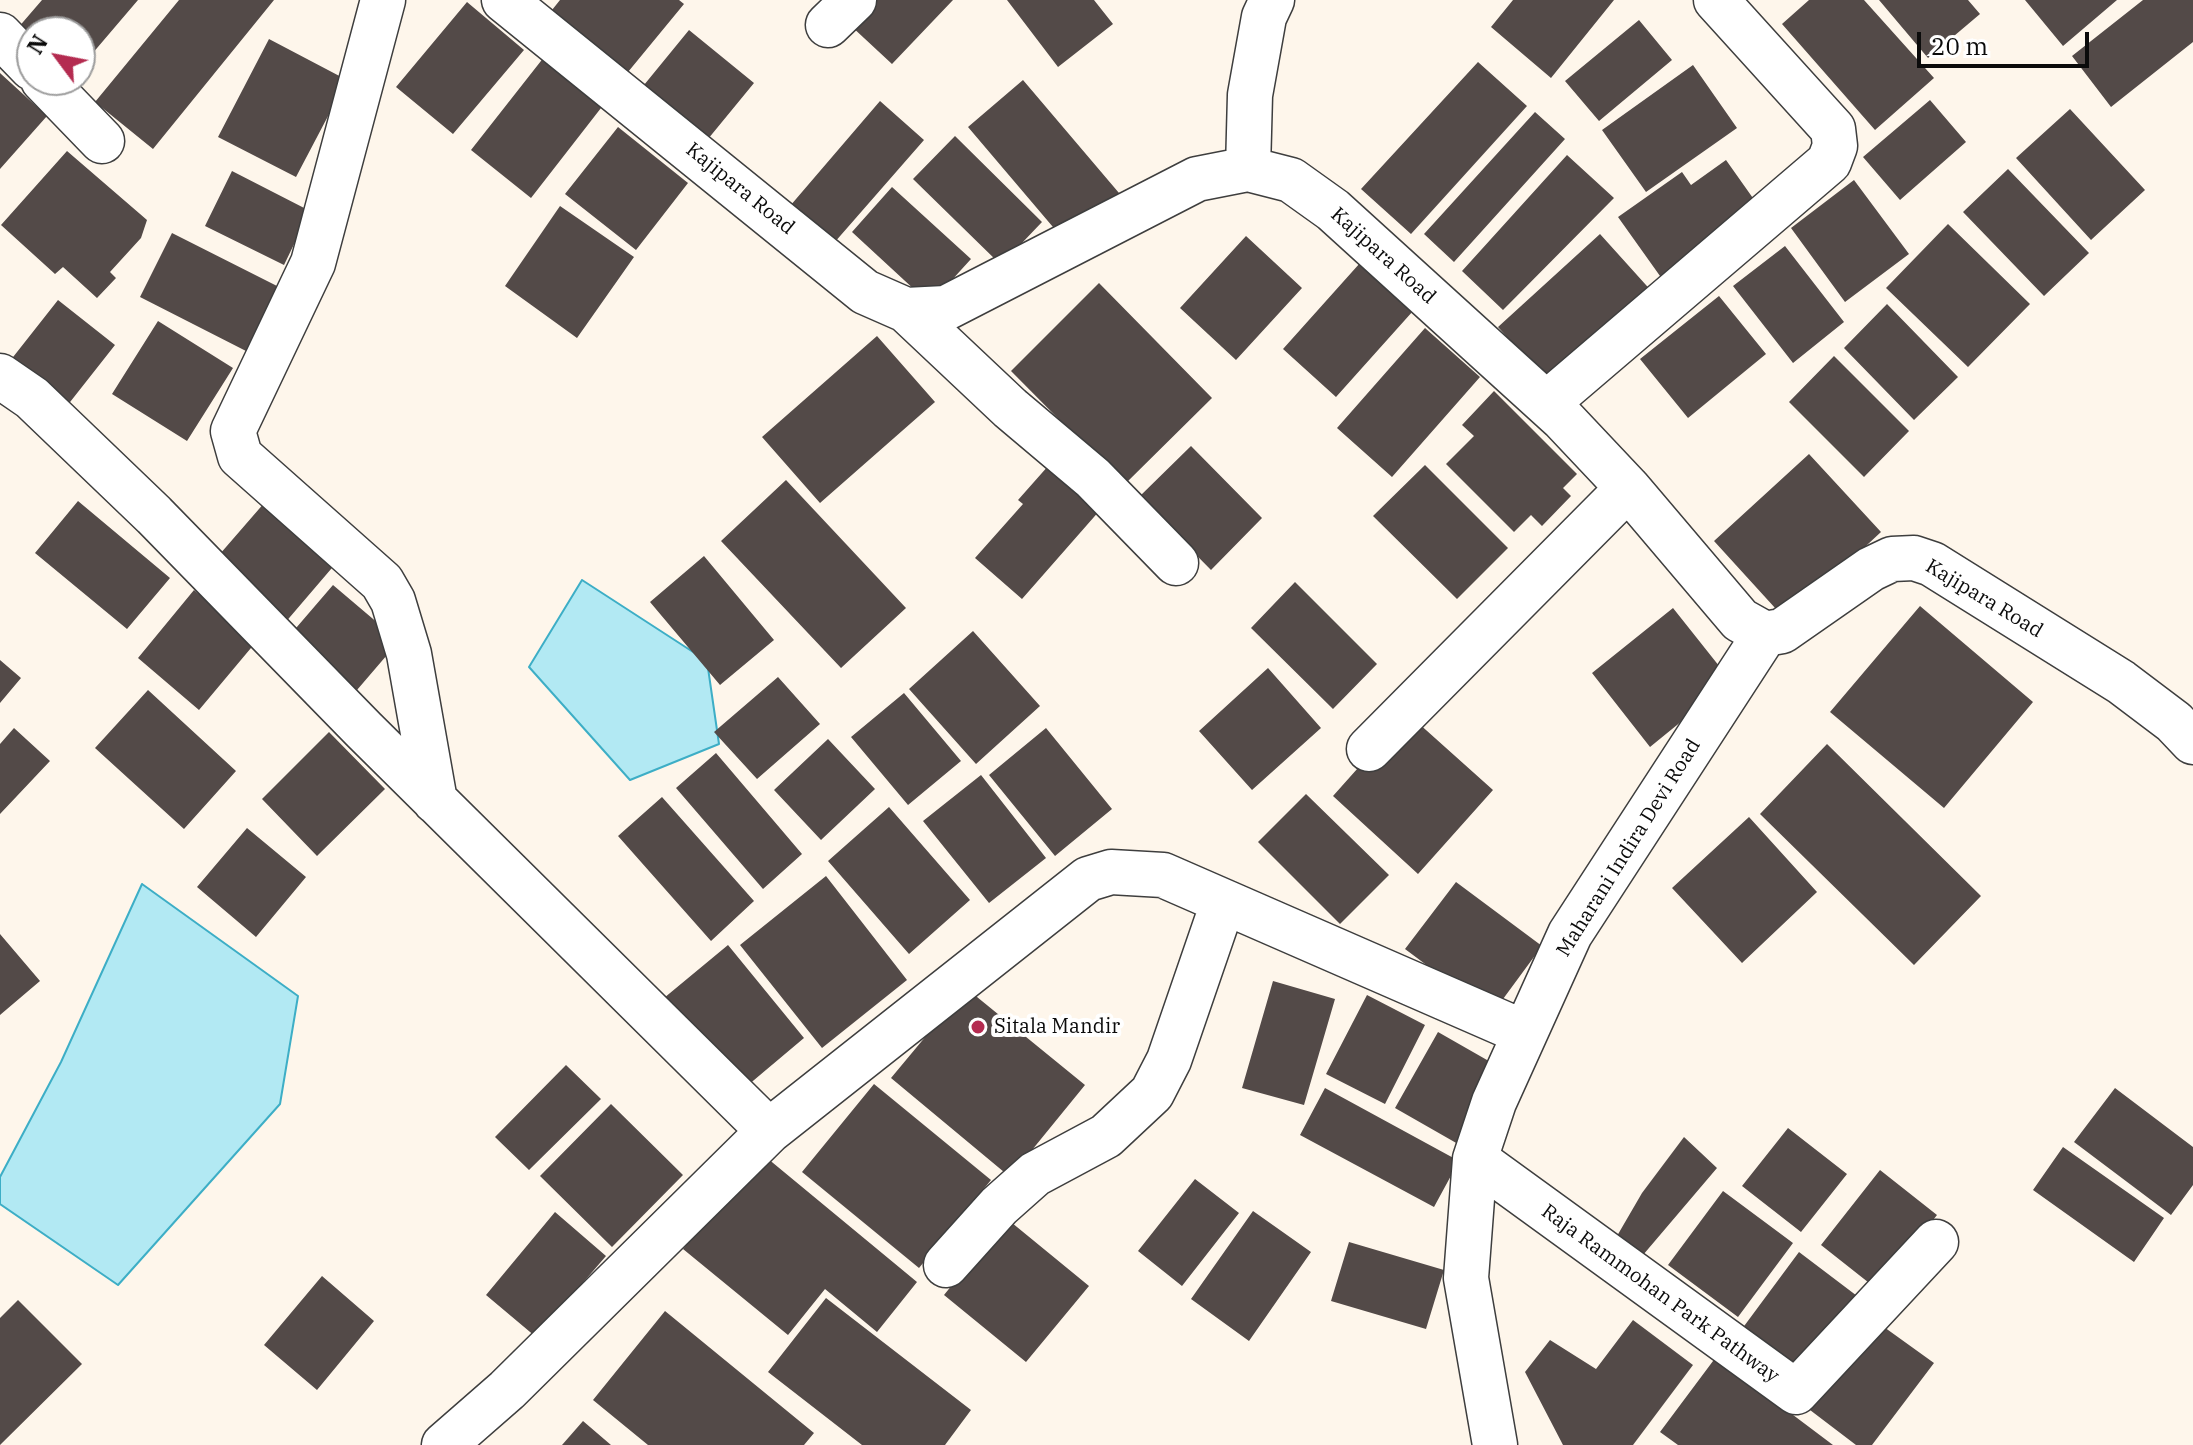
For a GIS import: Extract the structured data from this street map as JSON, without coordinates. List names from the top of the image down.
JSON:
{
  "streets": {
    "street": ["Kajipara Road", "Maharani Indira Devi Road", "Raja Rammohan Park Pathway"]
  },
  "crossings": [
    ["Kajipara Road", "Maharani Indira Devi Road"],
    ["Maharani Indira Devi Road", "Raja Rammohan Park Pathway"]
  ],
  "places": ["Sitala Mandir"],
  "scale_bar": "20 m",
  "north": "top left"
}
